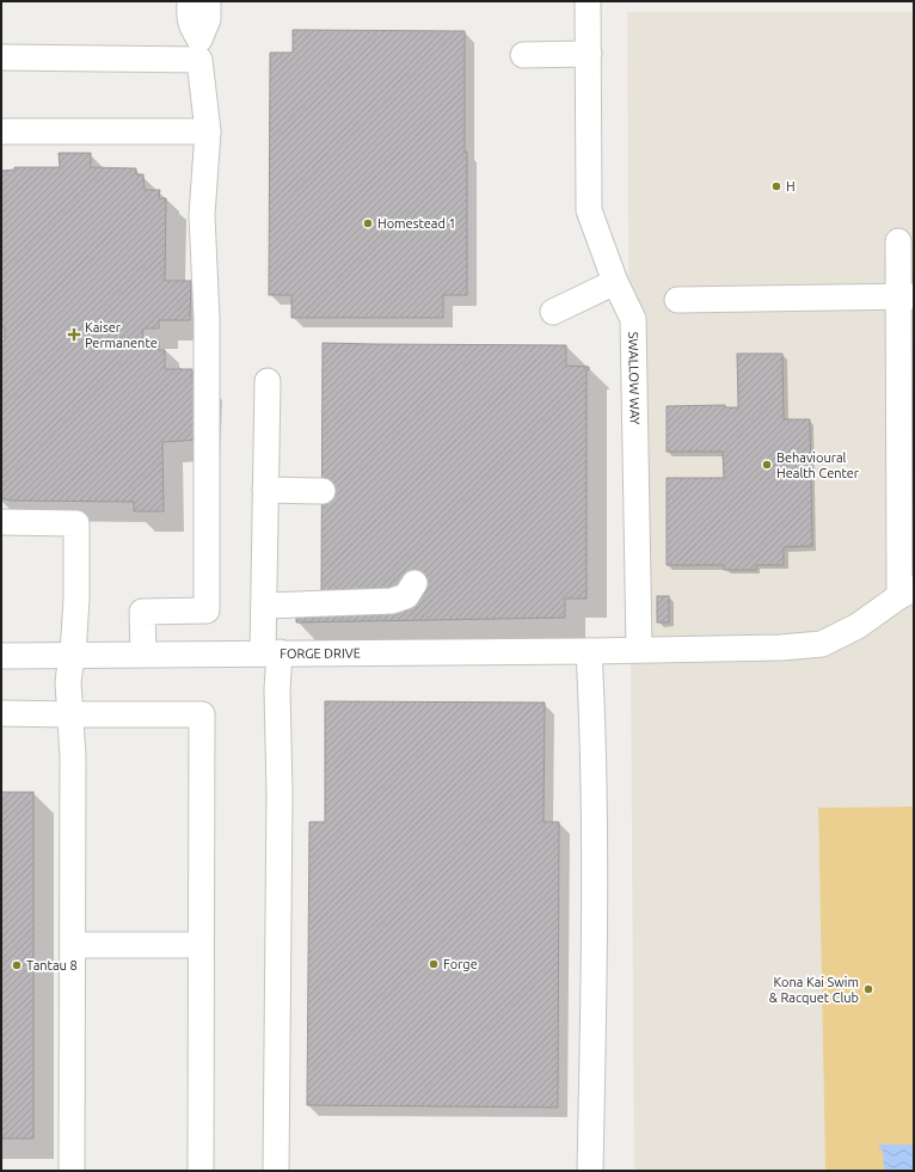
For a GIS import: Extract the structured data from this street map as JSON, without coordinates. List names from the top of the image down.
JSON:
{
  "streets": {
    "street": ["SWALLOW WAY", "FORGE DRIVE"]
  },
  "crossings": [
    ["SWALLOW WAY", "FORGE DRIVE"]
  ],
  "places": {
    "other": [
      "H",
      "Homestead 1",
      "Behavioural Health Center",
      "Forge",
      "Tantau 8",
      "Kona Kai Swim & Racquet Club"
    ],
    "health": ["Kaiser Permanente"]
  }
}
